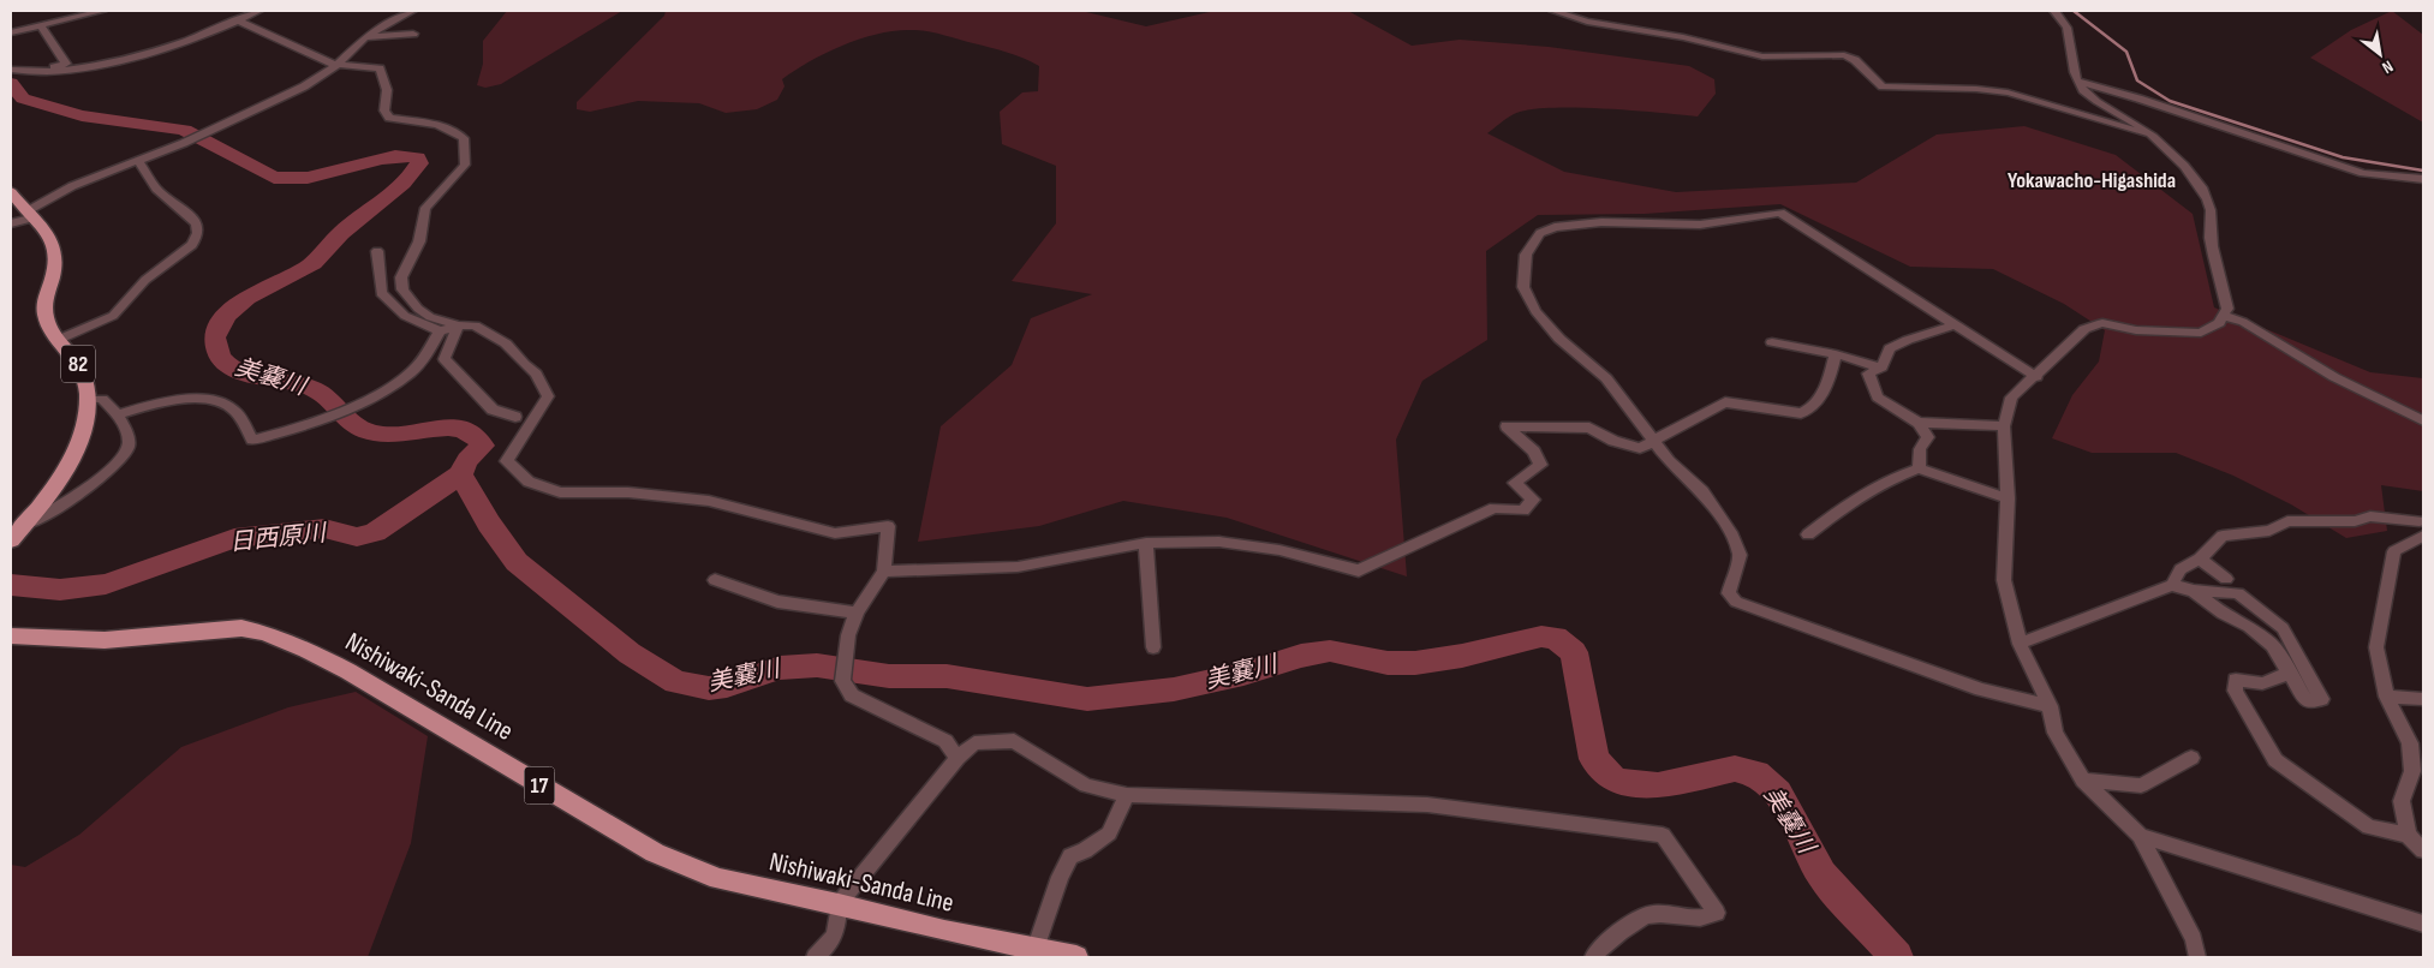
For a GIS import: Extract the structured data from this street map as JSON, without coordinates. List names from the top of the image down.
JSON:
{
  "streets": {
    "main road": ["82", "Nishiwaki-Sanda Line", "17"]
  },
  "districts": ["Yokawacho-Higashida"],
  "water": ["美嚢川", "日西原川"],
  "north": "bottom right"
}
